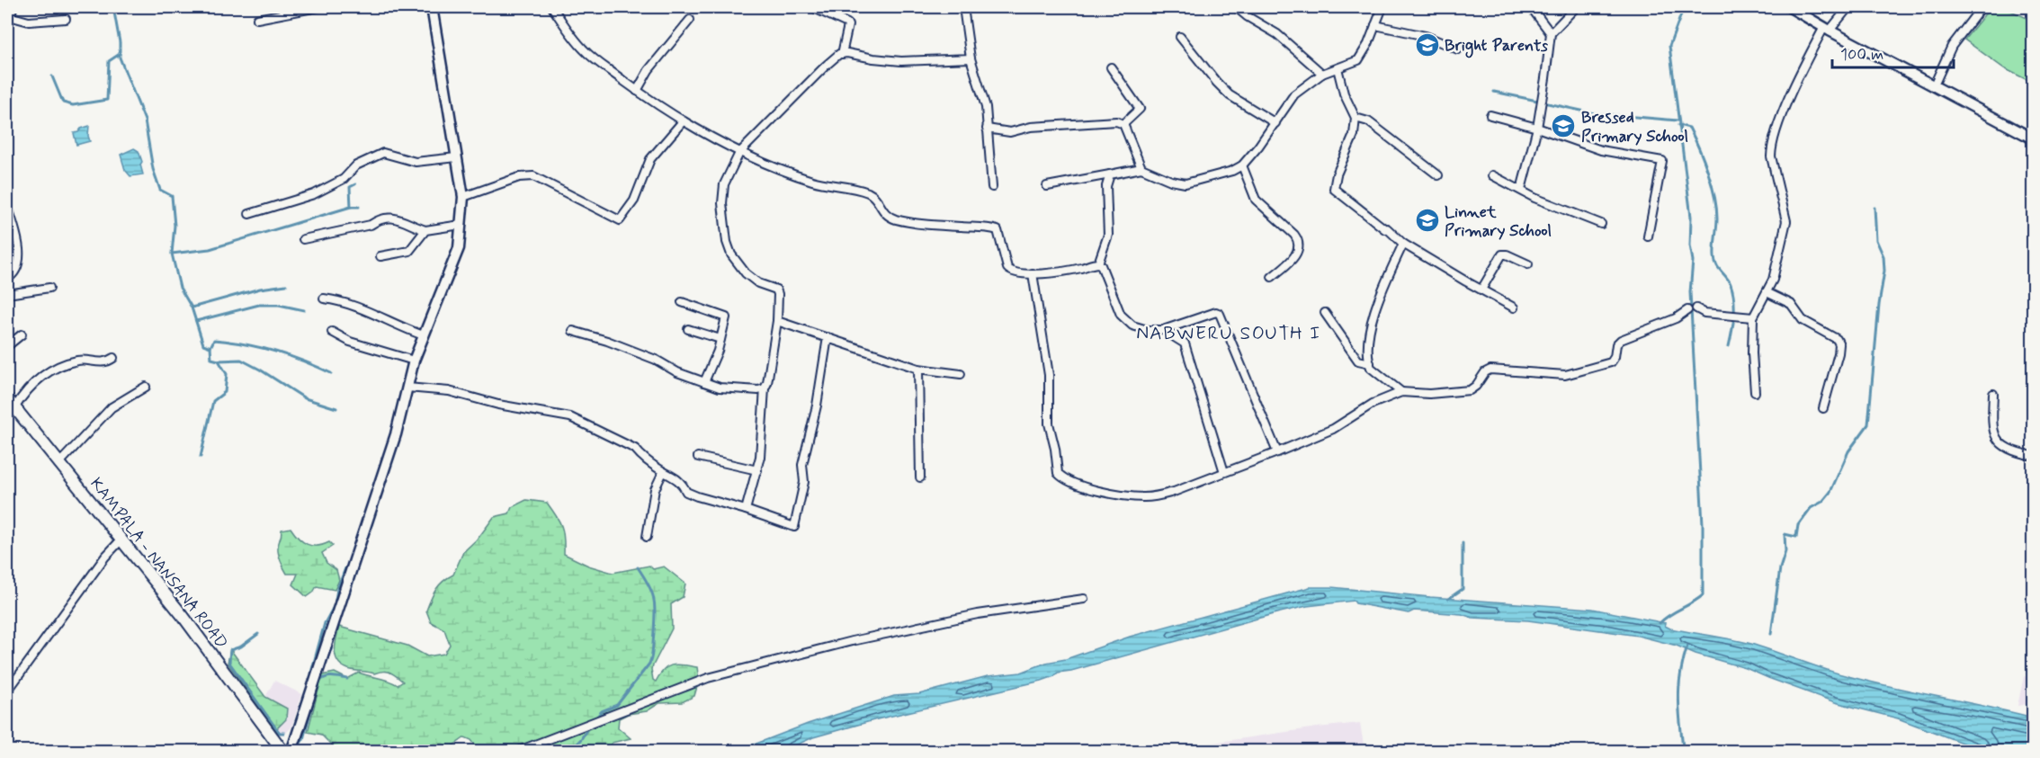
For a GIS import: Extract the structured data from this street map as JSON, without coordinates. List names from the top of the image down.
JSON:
{
  "streets": {
    "main road": ["KAMPALA - NANSANA ROAD"]
  },
  "districts": ["NABWERU SOUTH I"],
  "places": {
    "school or university": ["Bright Parents", "Bressed Primary School", "Linnet Primary School"]
  },
  "scale_bar": "100 m"
}
